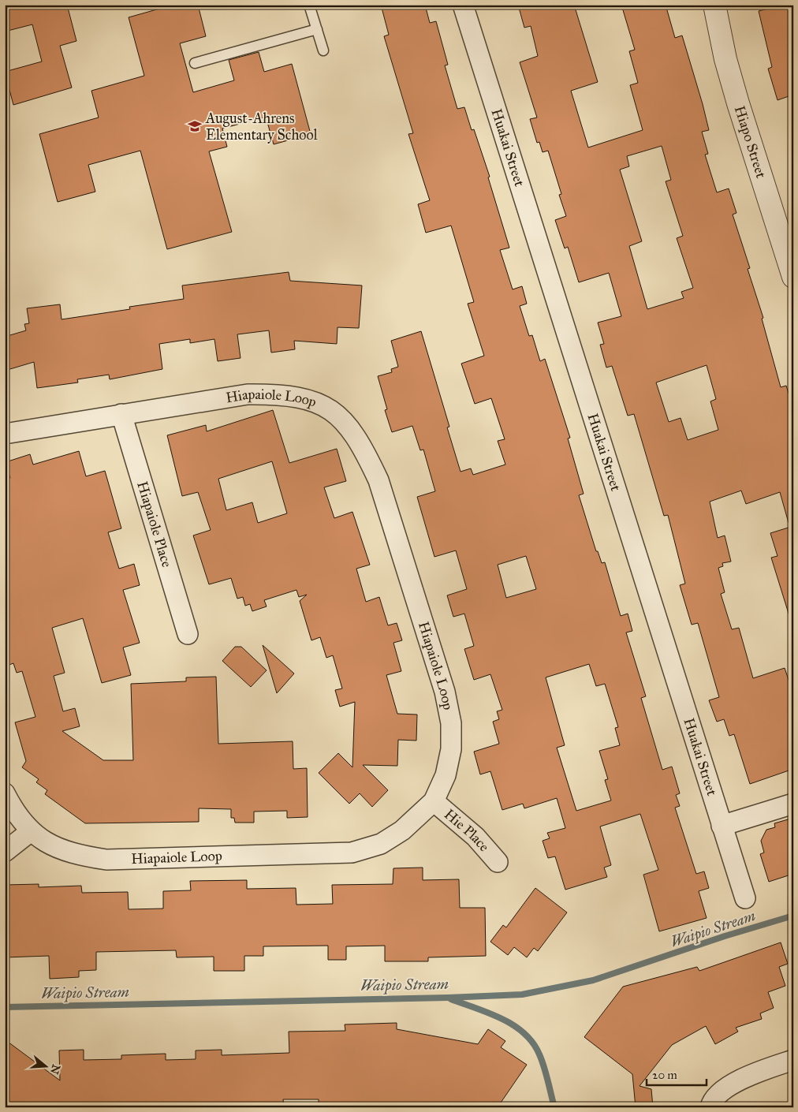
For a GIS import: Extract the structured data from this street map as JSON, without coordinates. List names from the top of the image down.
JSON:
{
  "streets": {
    "street": [
      "Hiapo Street",
      "Huakai Street",
      "Hiapaiole Loop",
      "Hiapaiole Place",
      "Hie Place"
    ]
  },
  "crossings": [
    ["Hiapaiole Loop", "Hiapaiole Place"],
    ["Hiapaiole Loop", "Hie Place"]
  ],
  "water": ["Waipio Stream"],
  "places": {
    "school or university": ["August-Ahrens Elementary School"]
  },
  "scale_bar": "20 m",
  "north": "right"
}
